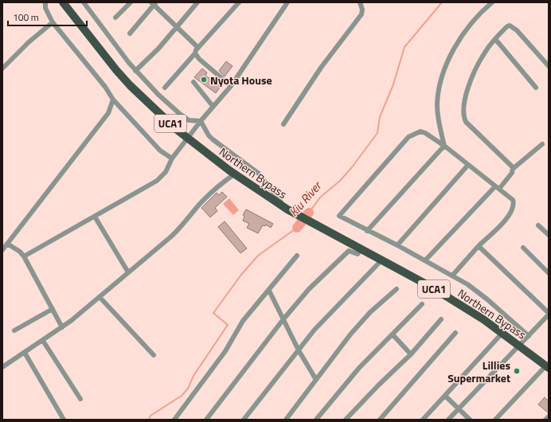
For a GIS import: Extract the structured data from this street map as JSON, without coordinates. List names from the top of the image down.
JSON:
{
  "streets": {
    "main road": ["UCA1", "Northern Bypass"]
  },
  "water": ["Kiu River"],
  "places": ["Nyota House", "Lillies Supermarket"],
  "scale_bar": "100 m"
}
